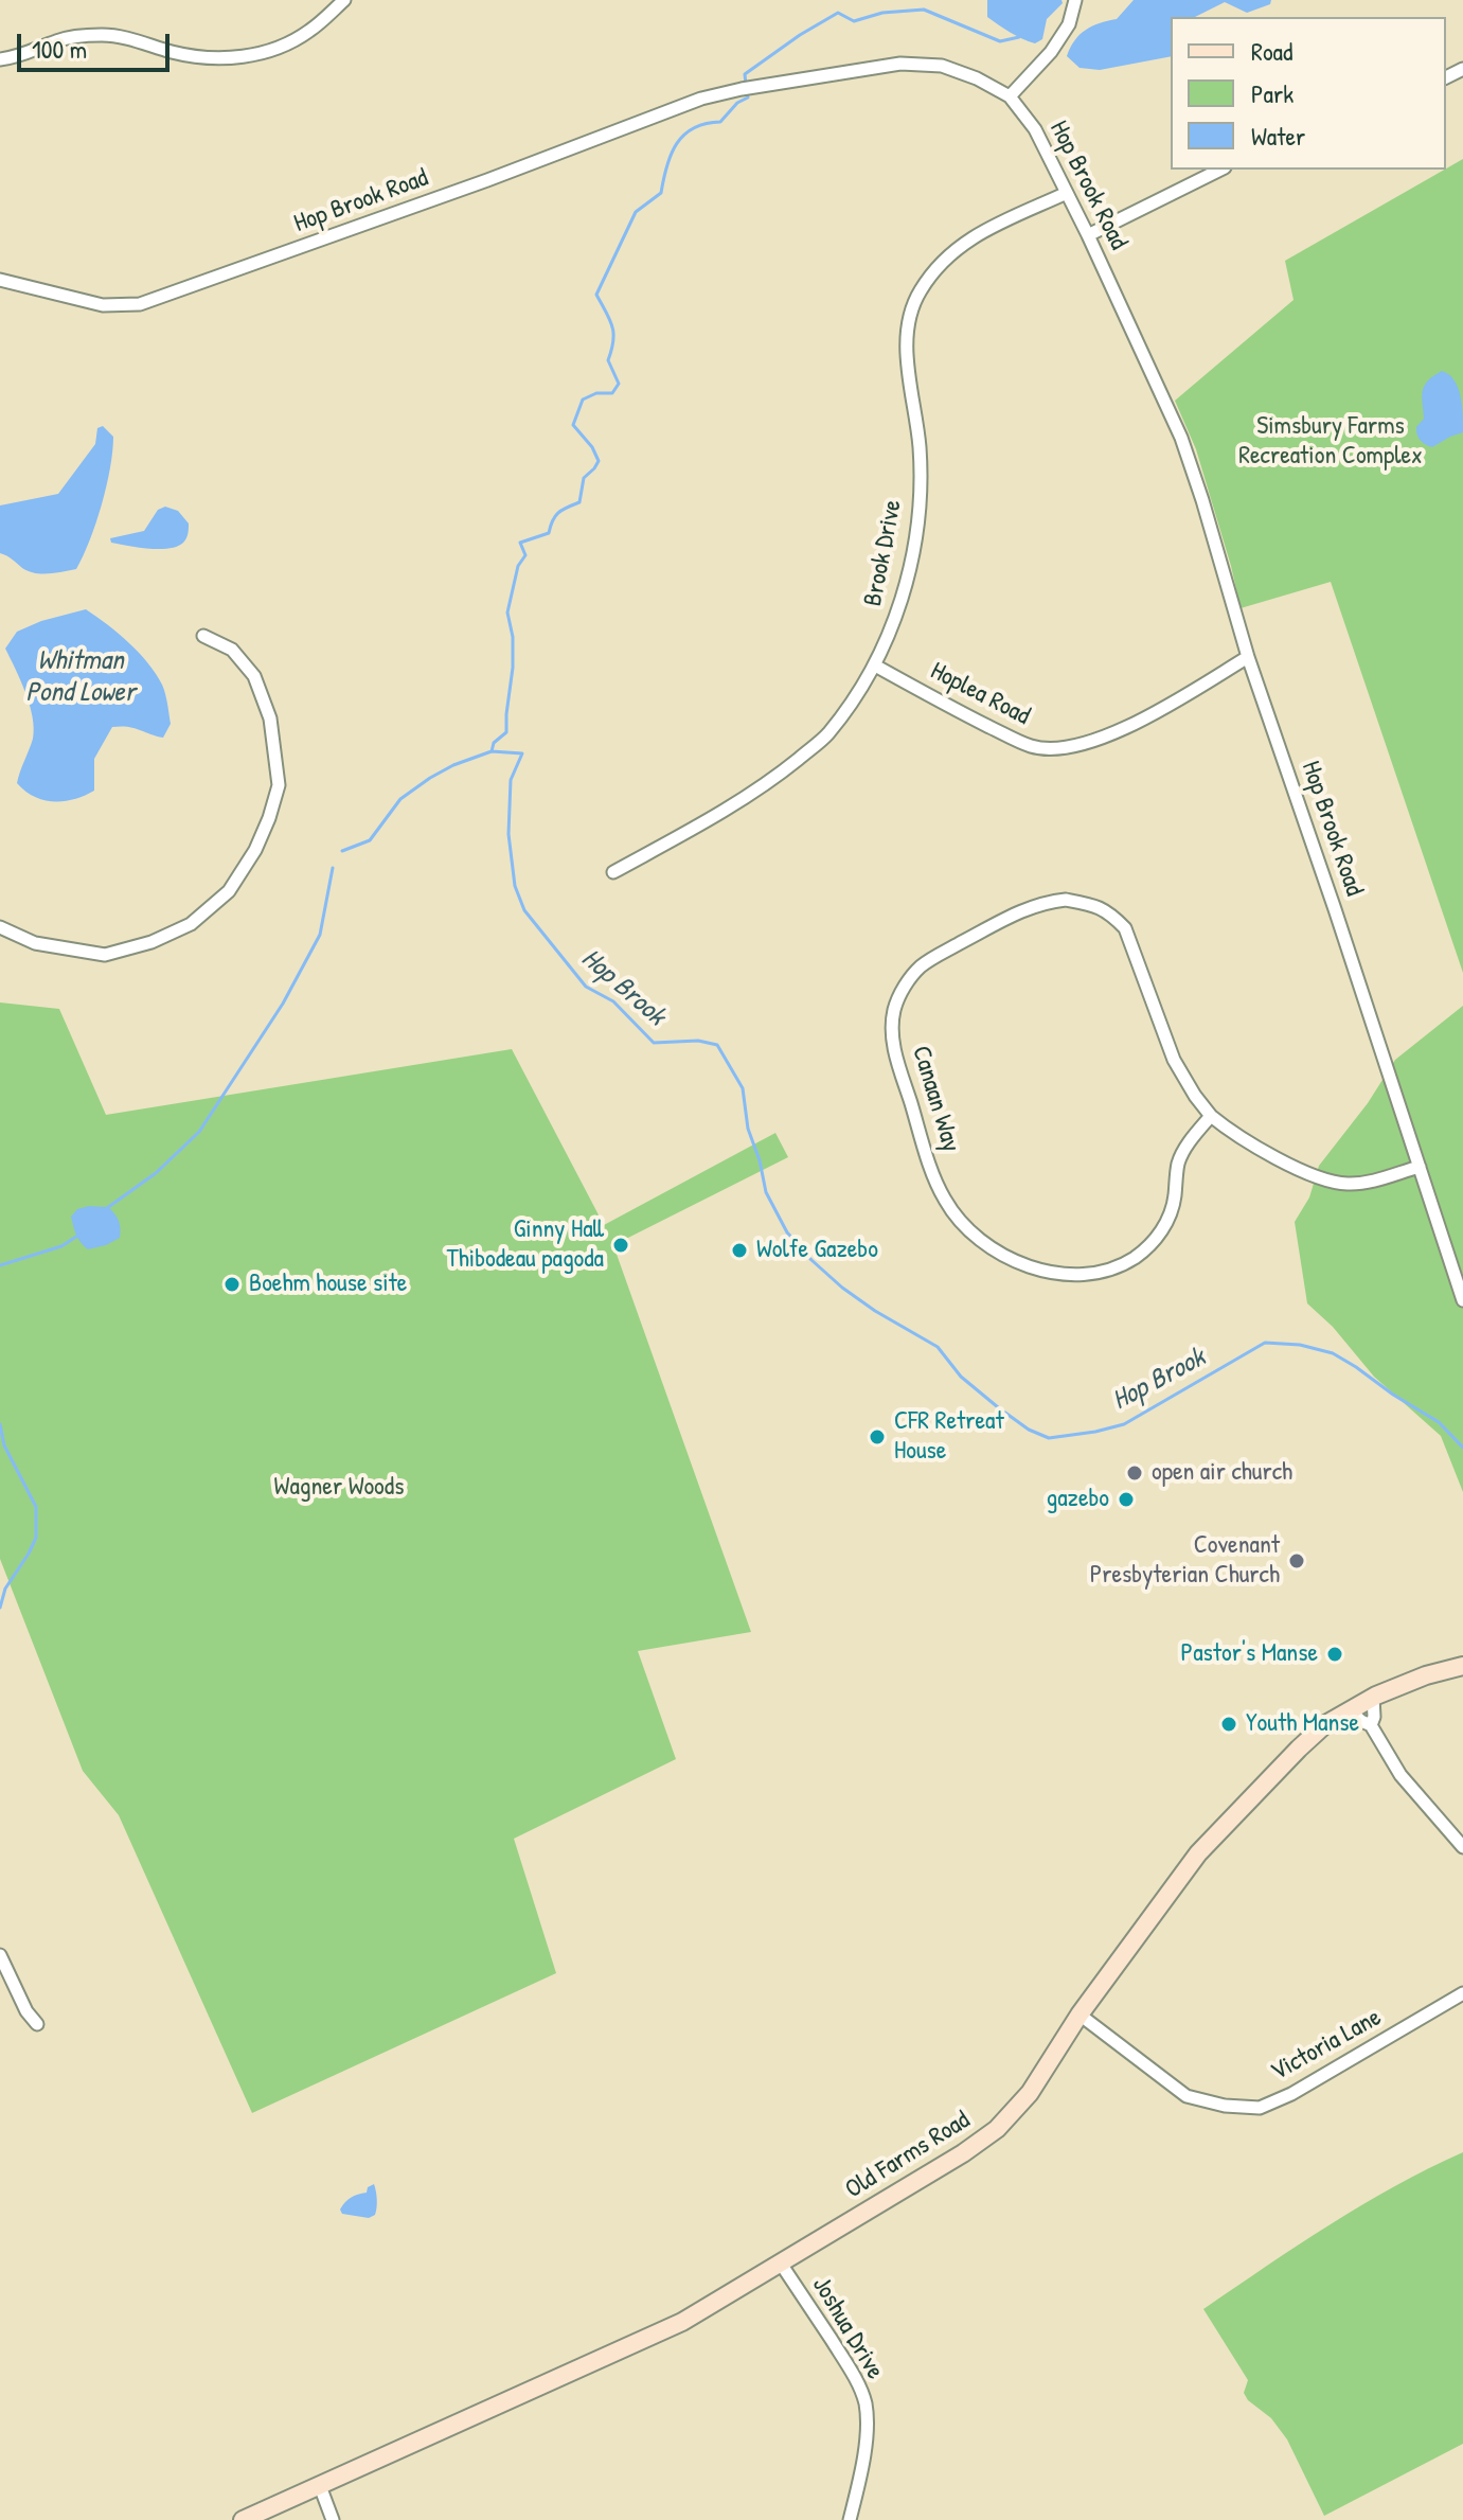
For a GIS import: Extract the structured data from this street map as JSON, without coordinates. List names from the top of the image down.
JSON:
{
  "streets": {
    "street": [
      "Hop Brook Road",
      "Brook Drive",
      "Hoplea Road",
      "Canaan Way",
      "Victoria Lane",
      "Old Farms Road",
      "Joshua Drive"
    ]
  },
  "crossings": [
    ["Hop Brook Road", "Brook Drive"],
    ["Hop Brook Road", "Hoplea Road"],
    ["Hop Brook Road", "Canaan Way"],
    ["Brook Drive", "Hoplea Road"],
    ["Victoria Lane", "Old Farms Road"],
    ["Old Farms Road", "Joshua Drive"]
  ],
  "water": ["Whitman Pond Lower", "Hop Brook"],
  "parks": ["Simsbury Farms Recreation Complex", "Wagner Woods"],
  "places": [
    "Ginny Hall Thibodeau pagoda",
    "Wolfe Gazebo",
    "Boehm house site",
    "CFR Retreat House",
    "open air church",
    "gazebo",
    "Covenant Presbyterian Church",
    "Pastor's Manse",
    "Youth Manse"
  ],
  "legend": ["Road", "Park", "Water"],
  "scale_bar": "100 m"
}
